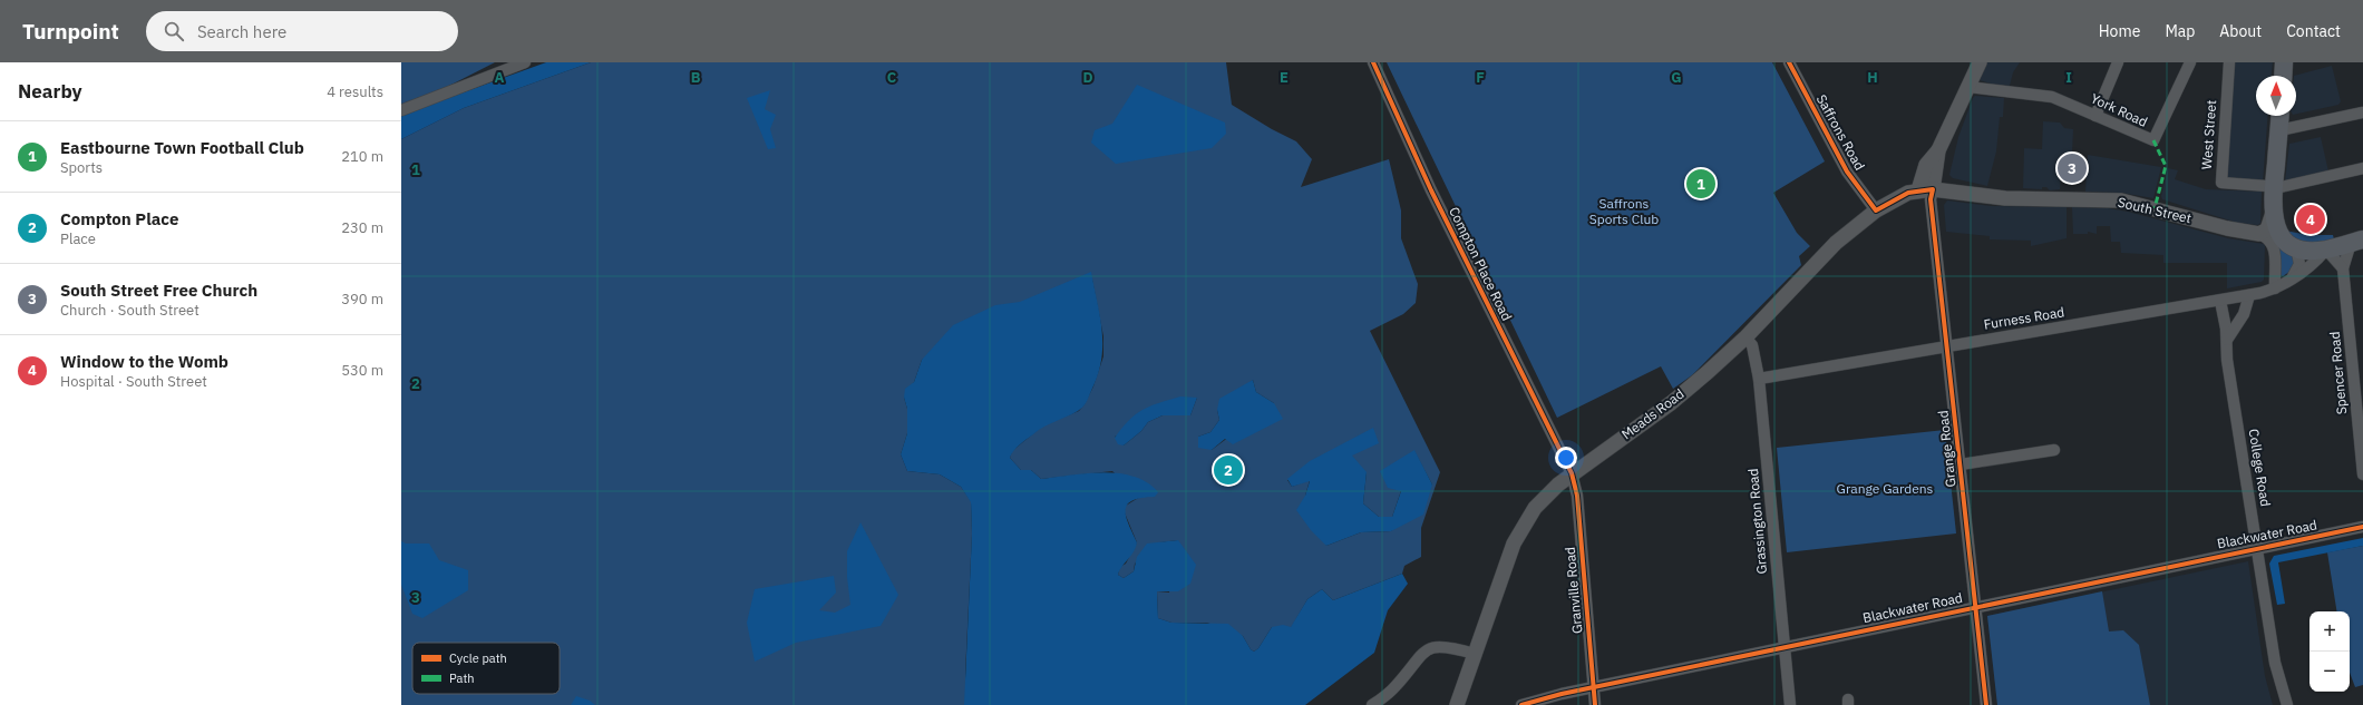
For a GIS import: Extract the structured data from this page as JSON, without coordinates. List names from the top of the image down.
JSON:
{
  "streets": {
    "street": [
      "York Road",
      "Saffrons Road",
      "West Street",
      "South Street",
      "Compton Place Road",
      "Furness Road",
      "Spencer Road",
      "Meads Road",
      "Grange Road",
      "College Road",
      "Grassington Road",
      "Blackwater Road",
      "Granville Road"
    ]
  },
  "crossings": [
    ["Saffrons Road", "Meads Road"],
    ["South Street", "Meads Road"],
    ["South Street", "Grange Road"],
    ["Compton Place Road", "Meads Road"],
    ["Compton Place Road", "Granville Road"],
    ["Furness Road", "Grange Road"],
    ["Furness Road", "College Road"],
    ["Furness Road", "Grassington Road"],
    ["Meads Road", "Grange Road"],
    ["Meads Road", "Grassington Road"],
    ["Meads Road", "Granville Road"],
    ["Grange Road", "Blackwater Road"],
    ["College Road", "Blackwater Road"],
    ["Grassington Road", "Blackwater Road"],
    ["Blackwater Road", "Granville Road"]
  ],
  "parks": ["Saffrons Sports Club", "Grange Gardens"],
  "legend": ["Cycle path", "Path"],
  "north": "top",
  "page": {
    "header": "Turnpoint",
    "search": "Search here",
    "nav": [
      "Home",
      "Map",
      "About",
      "Contact"
    ],
    "heading": ["Nearby", "4 results"],
    "list": [
      {
        "mark": "1",
        "name": "Eastbourne Town Football Club",
        "note": "Sports",
        "value": "210 m"
      },
      {
        "mark": "2",
        "name": "Compton Place",
        "note": "Place",
        "value": "230 m"
      },
      {
        "mark": "3",
        "name": "South Street Free Church",
        "note": "Church · South Street",
        "value": "390 m"
      },
      {
        "mark": "4",
        "name": "Window to the Womb",
        "note": "Hospital · South Street",
        "value": "530 m"
      }
    ],
    "pins": [
      "3",
      "1",
      "4",
      "2"
    ],
    "map_buttons": ["+", "−"]
  },
  "grid": {
    "columns": [
      "A",
      "B",
      "C",
      "D",
      "E",
      "F",
      "G",
      "H",
      "I"
    ],
    "rows": ["1", "2", "3"]
  }
}
